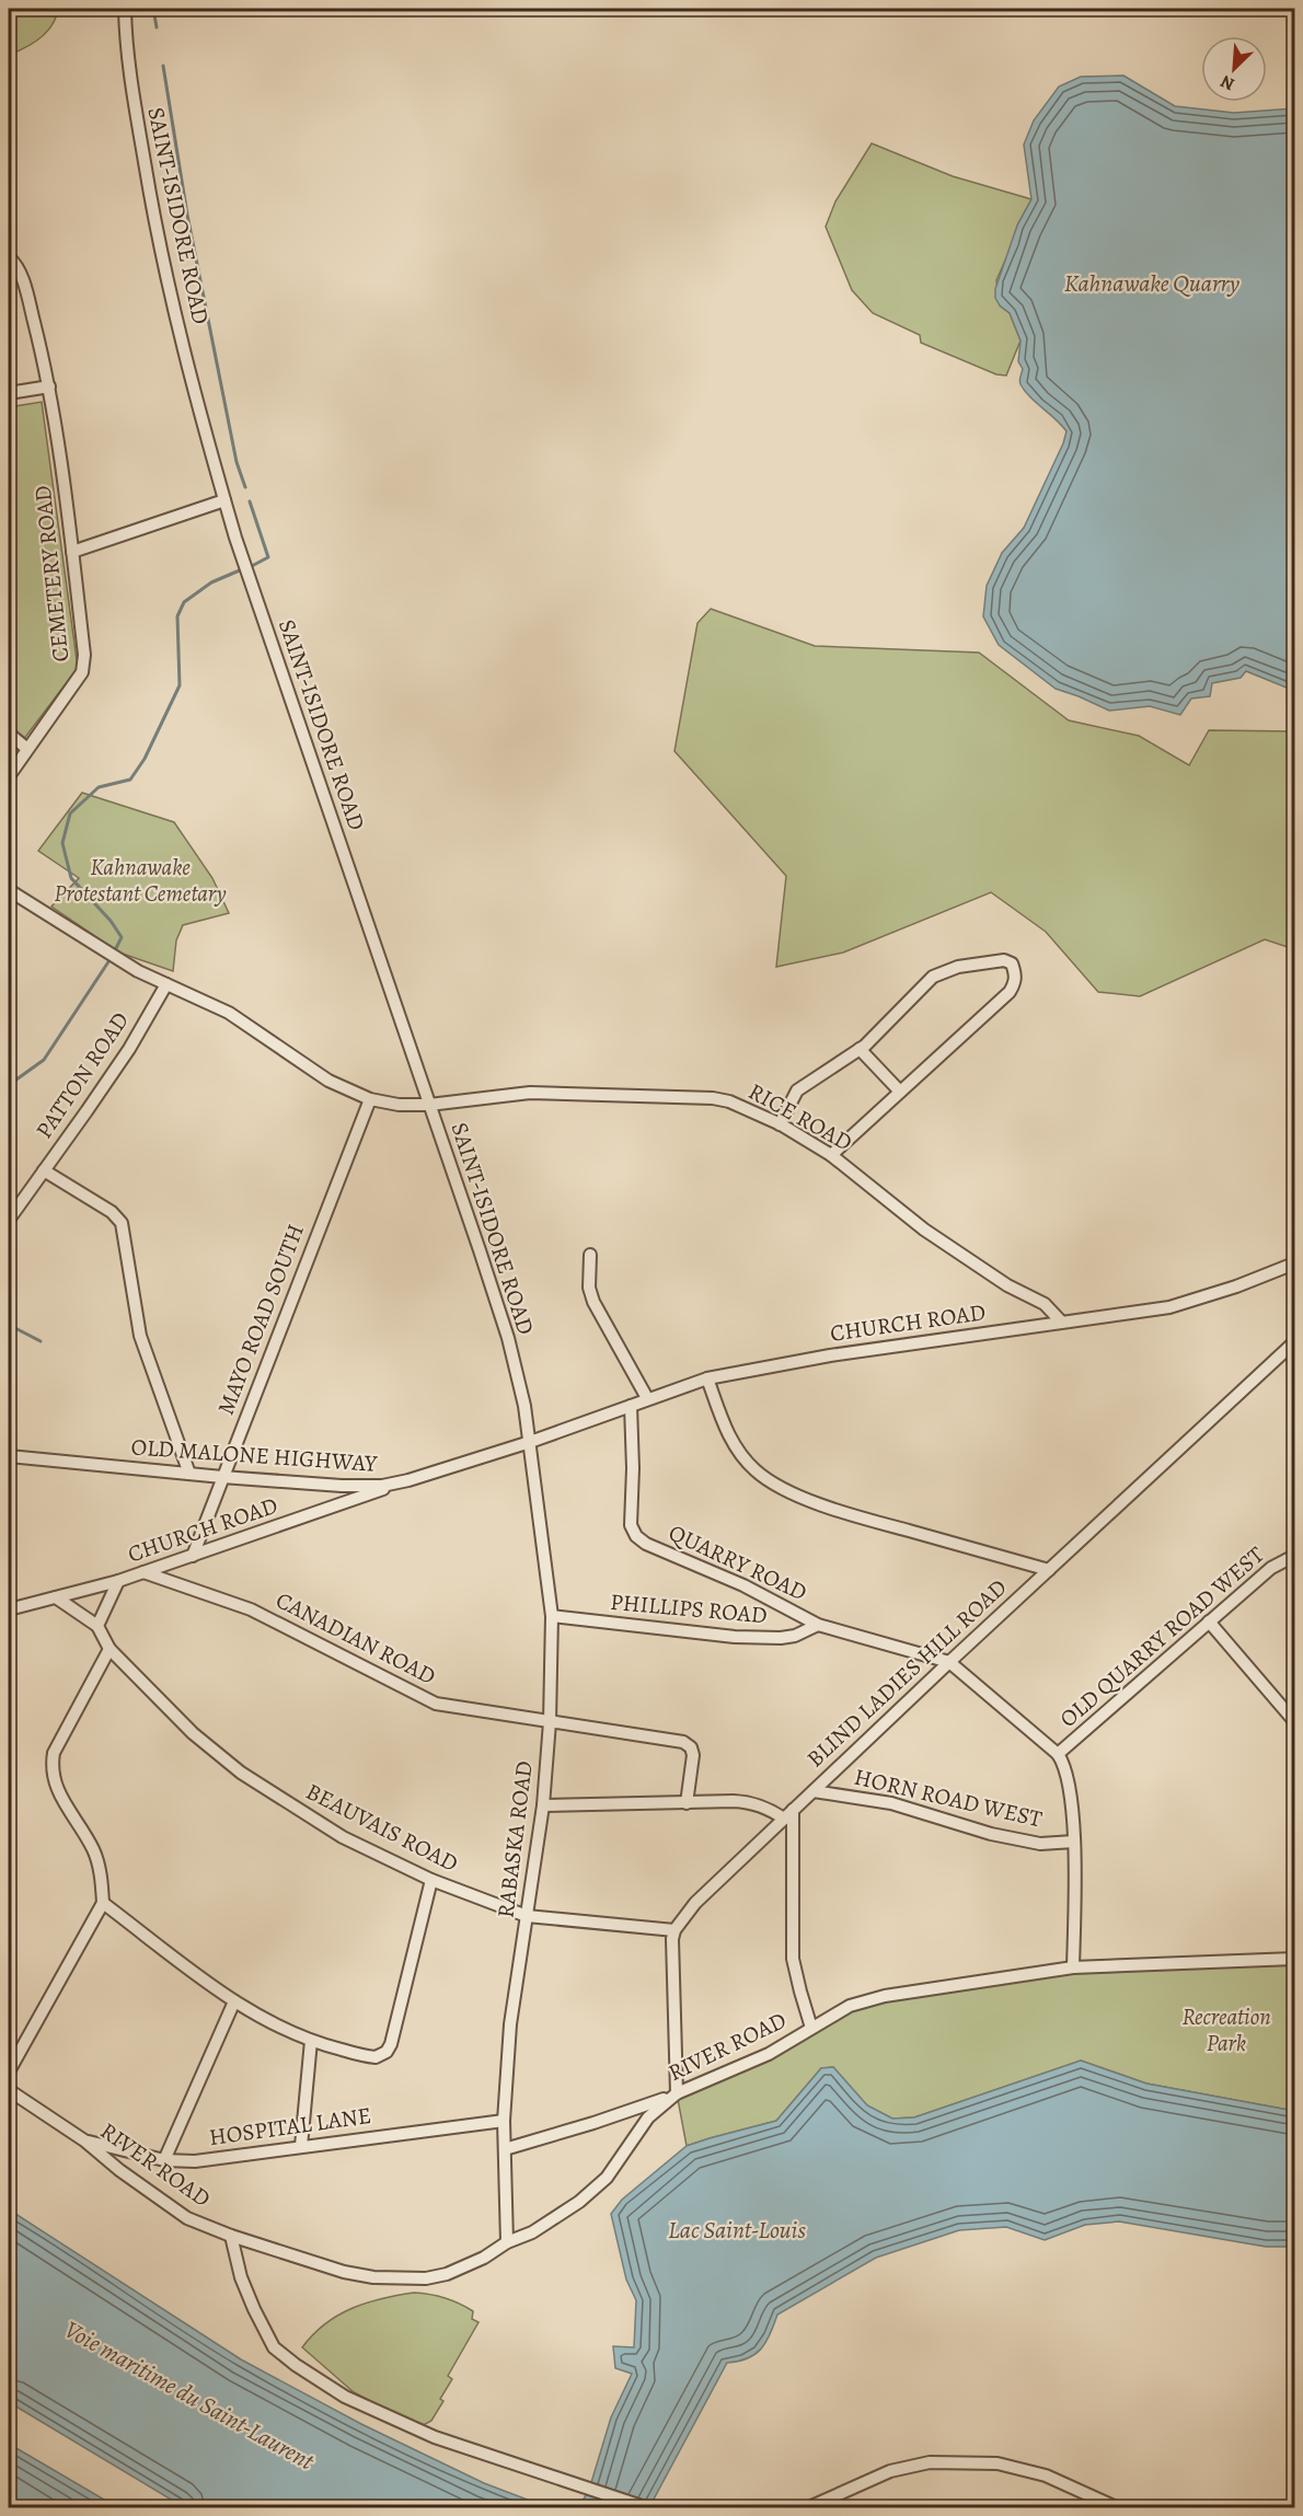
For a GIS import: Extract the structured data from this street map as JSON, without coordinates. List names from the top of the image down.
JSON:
{
  "streets": {
    "street": [
      "SAINT-ISIDORE ROAD",
      "CEMETERY ROAD",
      "PATTON ROAD",
      "RICE ROAD",
      "MAYO ROAD SOUTH",
      "CHURCH ROAD",
      "OLD MALONE HIGHWAY",
      "QUARRY ROAD",
      "PHILLIPS ROAD",
      "OLD QUARRY ROAD WEST",
      "CANADIAN ROAD",
      "BLIND LADIES HILL ROAD",
      "HORN ROAD WEST",
      "BEAUVAIS ROAD",
      "RABASKA ROAD",
      "RIVER ROAD",
      "HOSPITAL LANE"
    ]
  },
  "crossings": [
    ["SAINT-ISIDORE ROAD", "RICE ROAD"],
    ["SAINT-ISIDORE ROAD", "CHURCH ROAD"],
    ["SAINT-ISIDORE ROAD", "OLD MALONE HIGHWAY"],
    ["SAINT-ISIDORE ROAD", "RABASKA ROAD"],
    ["PATTON ROAD", "RICE ROAD"],
    ["RICE ROAD", "MAYO ROAD SOUTH"],
    ["RICE ROAD", "CHURCH ROAD"],
    ["MAYO ROAD SOUTH", "CHURCH ROAD"],
    ["MAYO ROAD SOUTH", "OLD MALONE HIGHWAY"],
    ["CHURCH ROAD", "OLD MALONE HIGHWAY"],
    ["CHURCH ROAD", "QUARRY ROAD"],
    ["CHURCH ROAD", "CANADIAN ROAD"],
    ["CHURCH ROAD", "BEAUVAIS ROAD"],
    ["CHURCH ROAD", "RABASKA ROAD"],
    ["OLD MALONE HIGHWAY", "RABASKA ROAD"],
    ["QUARRY ROAD", "PHILLIPS ROAD"],
    ["QUARRY ROAD", "BLIND LADIES HILL ROAD"],
    ["PHILLIPS ROAD", "RABASKA ROAD"],
    ["CANADIAN ROAD", "RABASKA ROAD"],
    ["BLIND LADIES HILL ROAD", "HORN ROAD WEST"],
    ["BLIND LADIES HILL ROAD", "BEAUVAIS ROAD"],
    ["BEAUVAIS ROAD", "RABASKA ROAD"],
    ["RABASKA ROAD", "RIVER ROAD"],
    ["RABASKA ROAD", "HOSPITAL LANE"],
    ["RIVER ROAD", "HOSPITAL LANE"]
  ],
  "water": ["Kahnawake Quarry", "Lac Saint-Louis", "Voie maritime du Saint-Laurent"],
  "parks": ["Kahnawake Protestant Cemetary", "Recreation Park"],
  "north": "bottom left"
}
